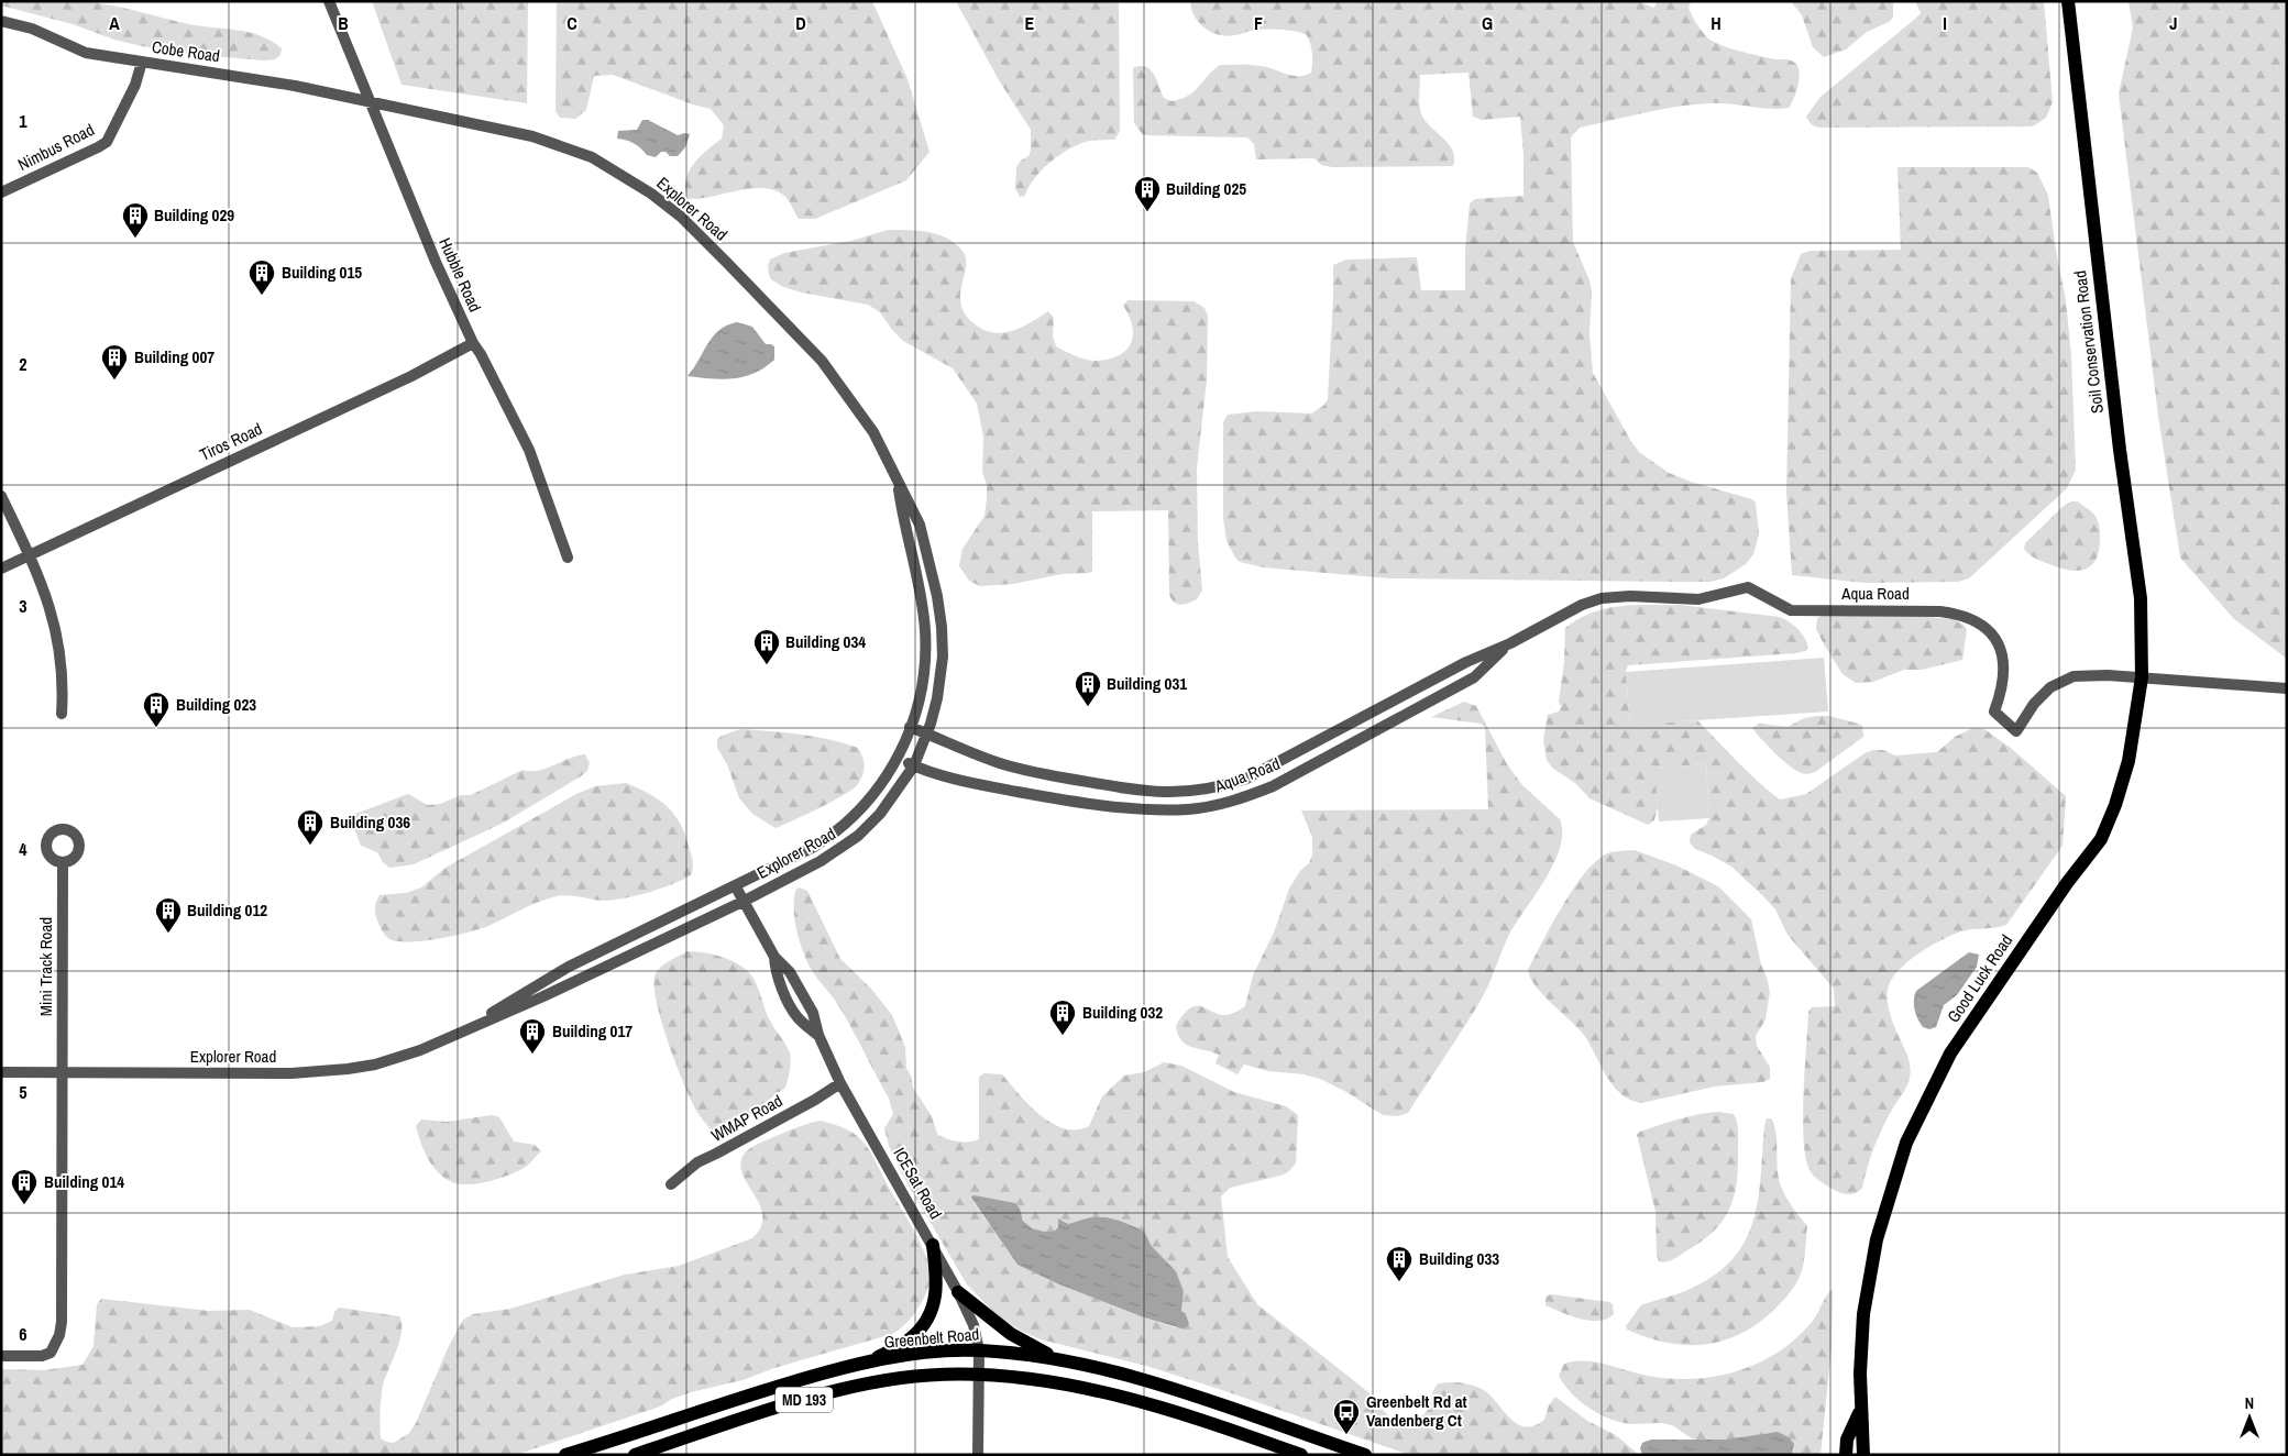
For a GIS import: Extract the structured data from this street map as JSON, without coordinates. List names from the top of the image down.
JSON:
{
  "streets": {
    "main road": [
      "Soil Conservation Road",
      "Good Luck Road",
      "Greenbelt Road",
      "MD 193"
    ],
    "street": [
      "Cobe Road",
      "Nimbus Road",
      "Explorer Road",
      "Hubble Road",
      "Tiros Road",
      "Aqua Road",
      "Mini Track Road",
      "WMAP Road",
      "ICESat Road"
    ]
  },
  "crossings": [
    ["Cobe Road", "Nimbus Road"],
    ["Cobe Road", "Explorer Road"],
    ["Cobe Road", "Hubble Road"],
    ["Explorer Road", "Hubble Road"],
    ["Explorer Road", "Aqua Road"],
    ["Explorer Road", "Mini Track Road"],
    ["Explorer Road", "ICESat Road"],
    ["Hubble Road", "Tiros Road"],
    ["Soil Conservation Road", "Aqua Road"],
    ["Soil Conservation Road", "Good Luck Road"],
    ["Aqua Road", "Good Luck Road"],
    ["WMAP Road", "ICESat Road"],
    ["ICESat Road", "Greenbelt Road"],
    ["ICESat Road", "MD 193"]
  ],
  "places": {
    "building": [
      "Building 025",
      "Building 029",
      "Building 015",
      "Building 007",
      "Building 034",
      "Building 031",
      "Building 023",
      "Building 036",
      "Building 012",
      "Building 032",
      "Building 017",
      "Building 014",
      "Building 033"
    ],
    "bus stop": ["Greenbelt Rd at Vandenberg Ct"]
  },
  "north": "top",
  "grid": {
    "columns": [
      "A",
      "B",
      "C",
      "D",
      "E",
      "F",
      "G",
      "H",
      "I",
      "J"
    ],
    "rows": [
      "1",
      "2",
      "3",
      "4",
      "5",
      "6"
    ]
  }
}
